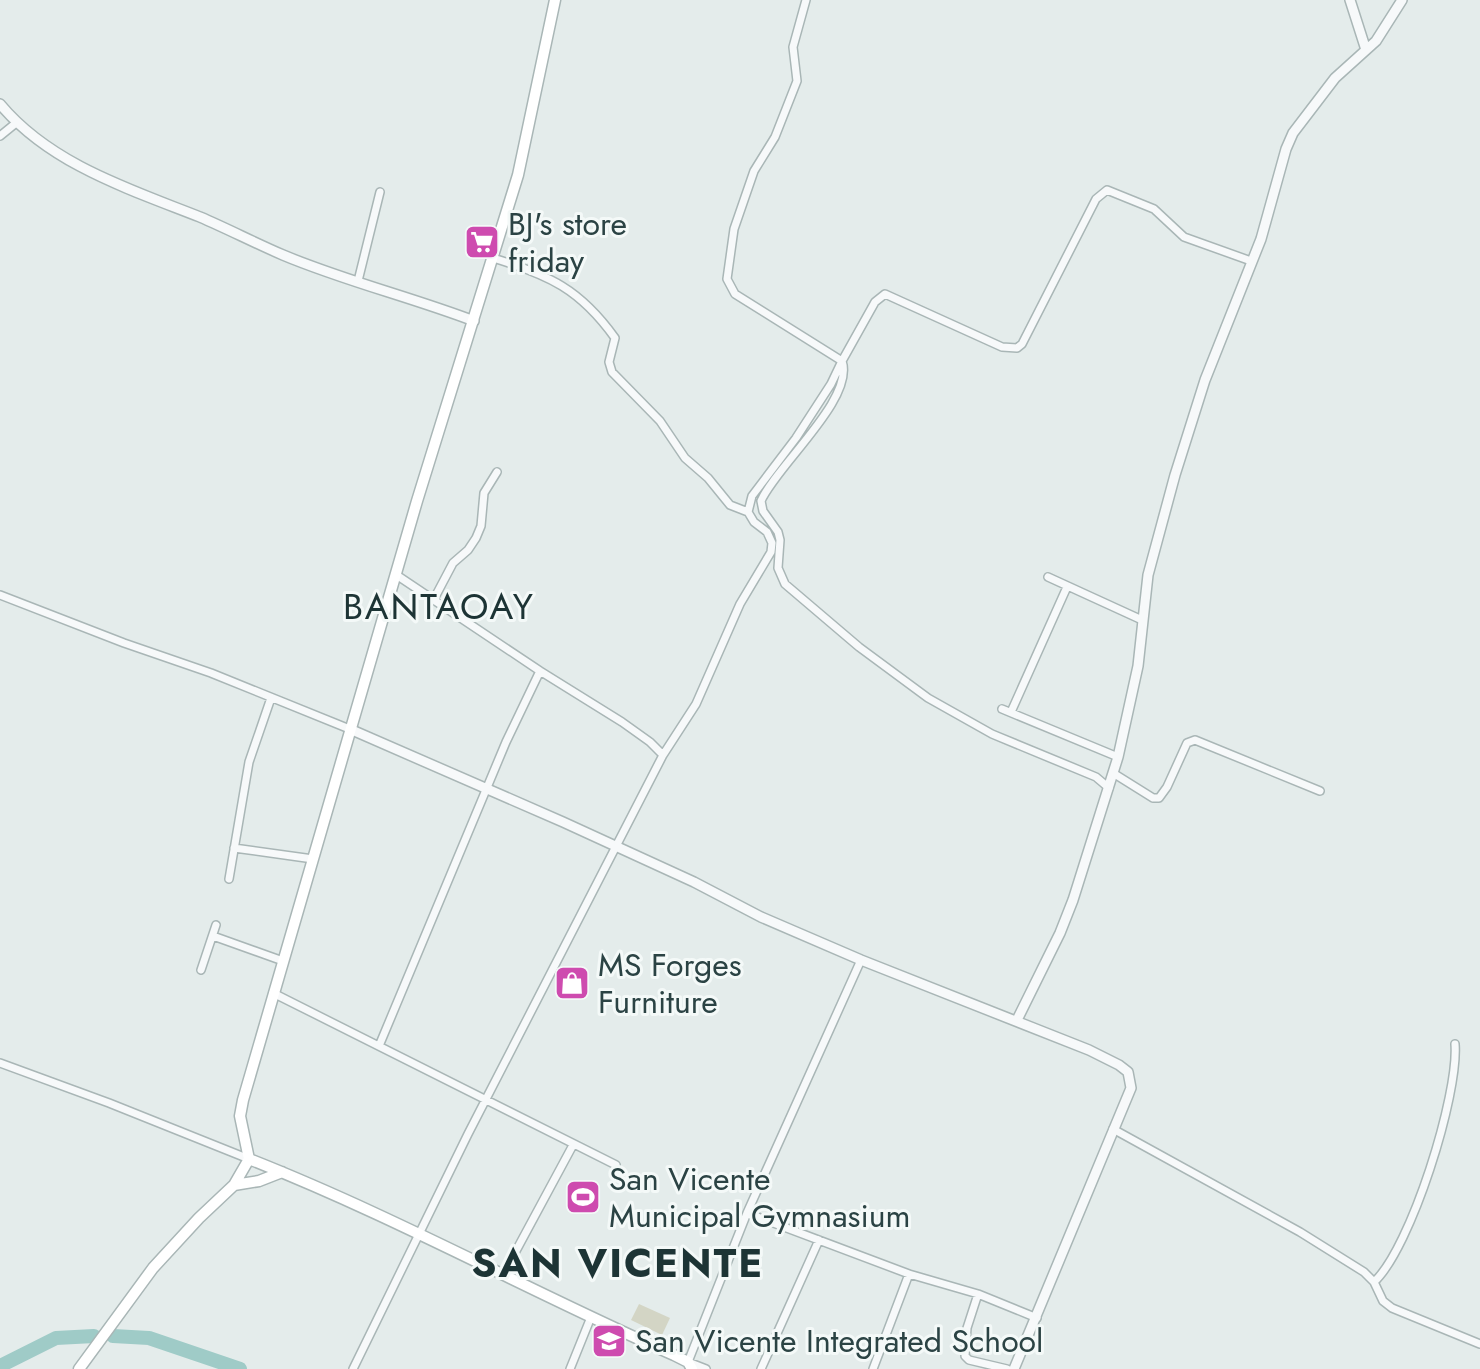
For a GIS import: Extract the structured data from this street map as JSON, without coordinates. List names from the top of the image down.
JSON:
{
  "districts": ["BANTAOAY", "SAN VICENTE"],
  "places": {
    "supermarket": ["BJ's store friday"],
    "shop": ["MS Forges Furniture"],
    "sports": ["San Vicente Municipal Gymnasium"],
    "school or university": ["San Vicente Integrated School"]
  }
}
